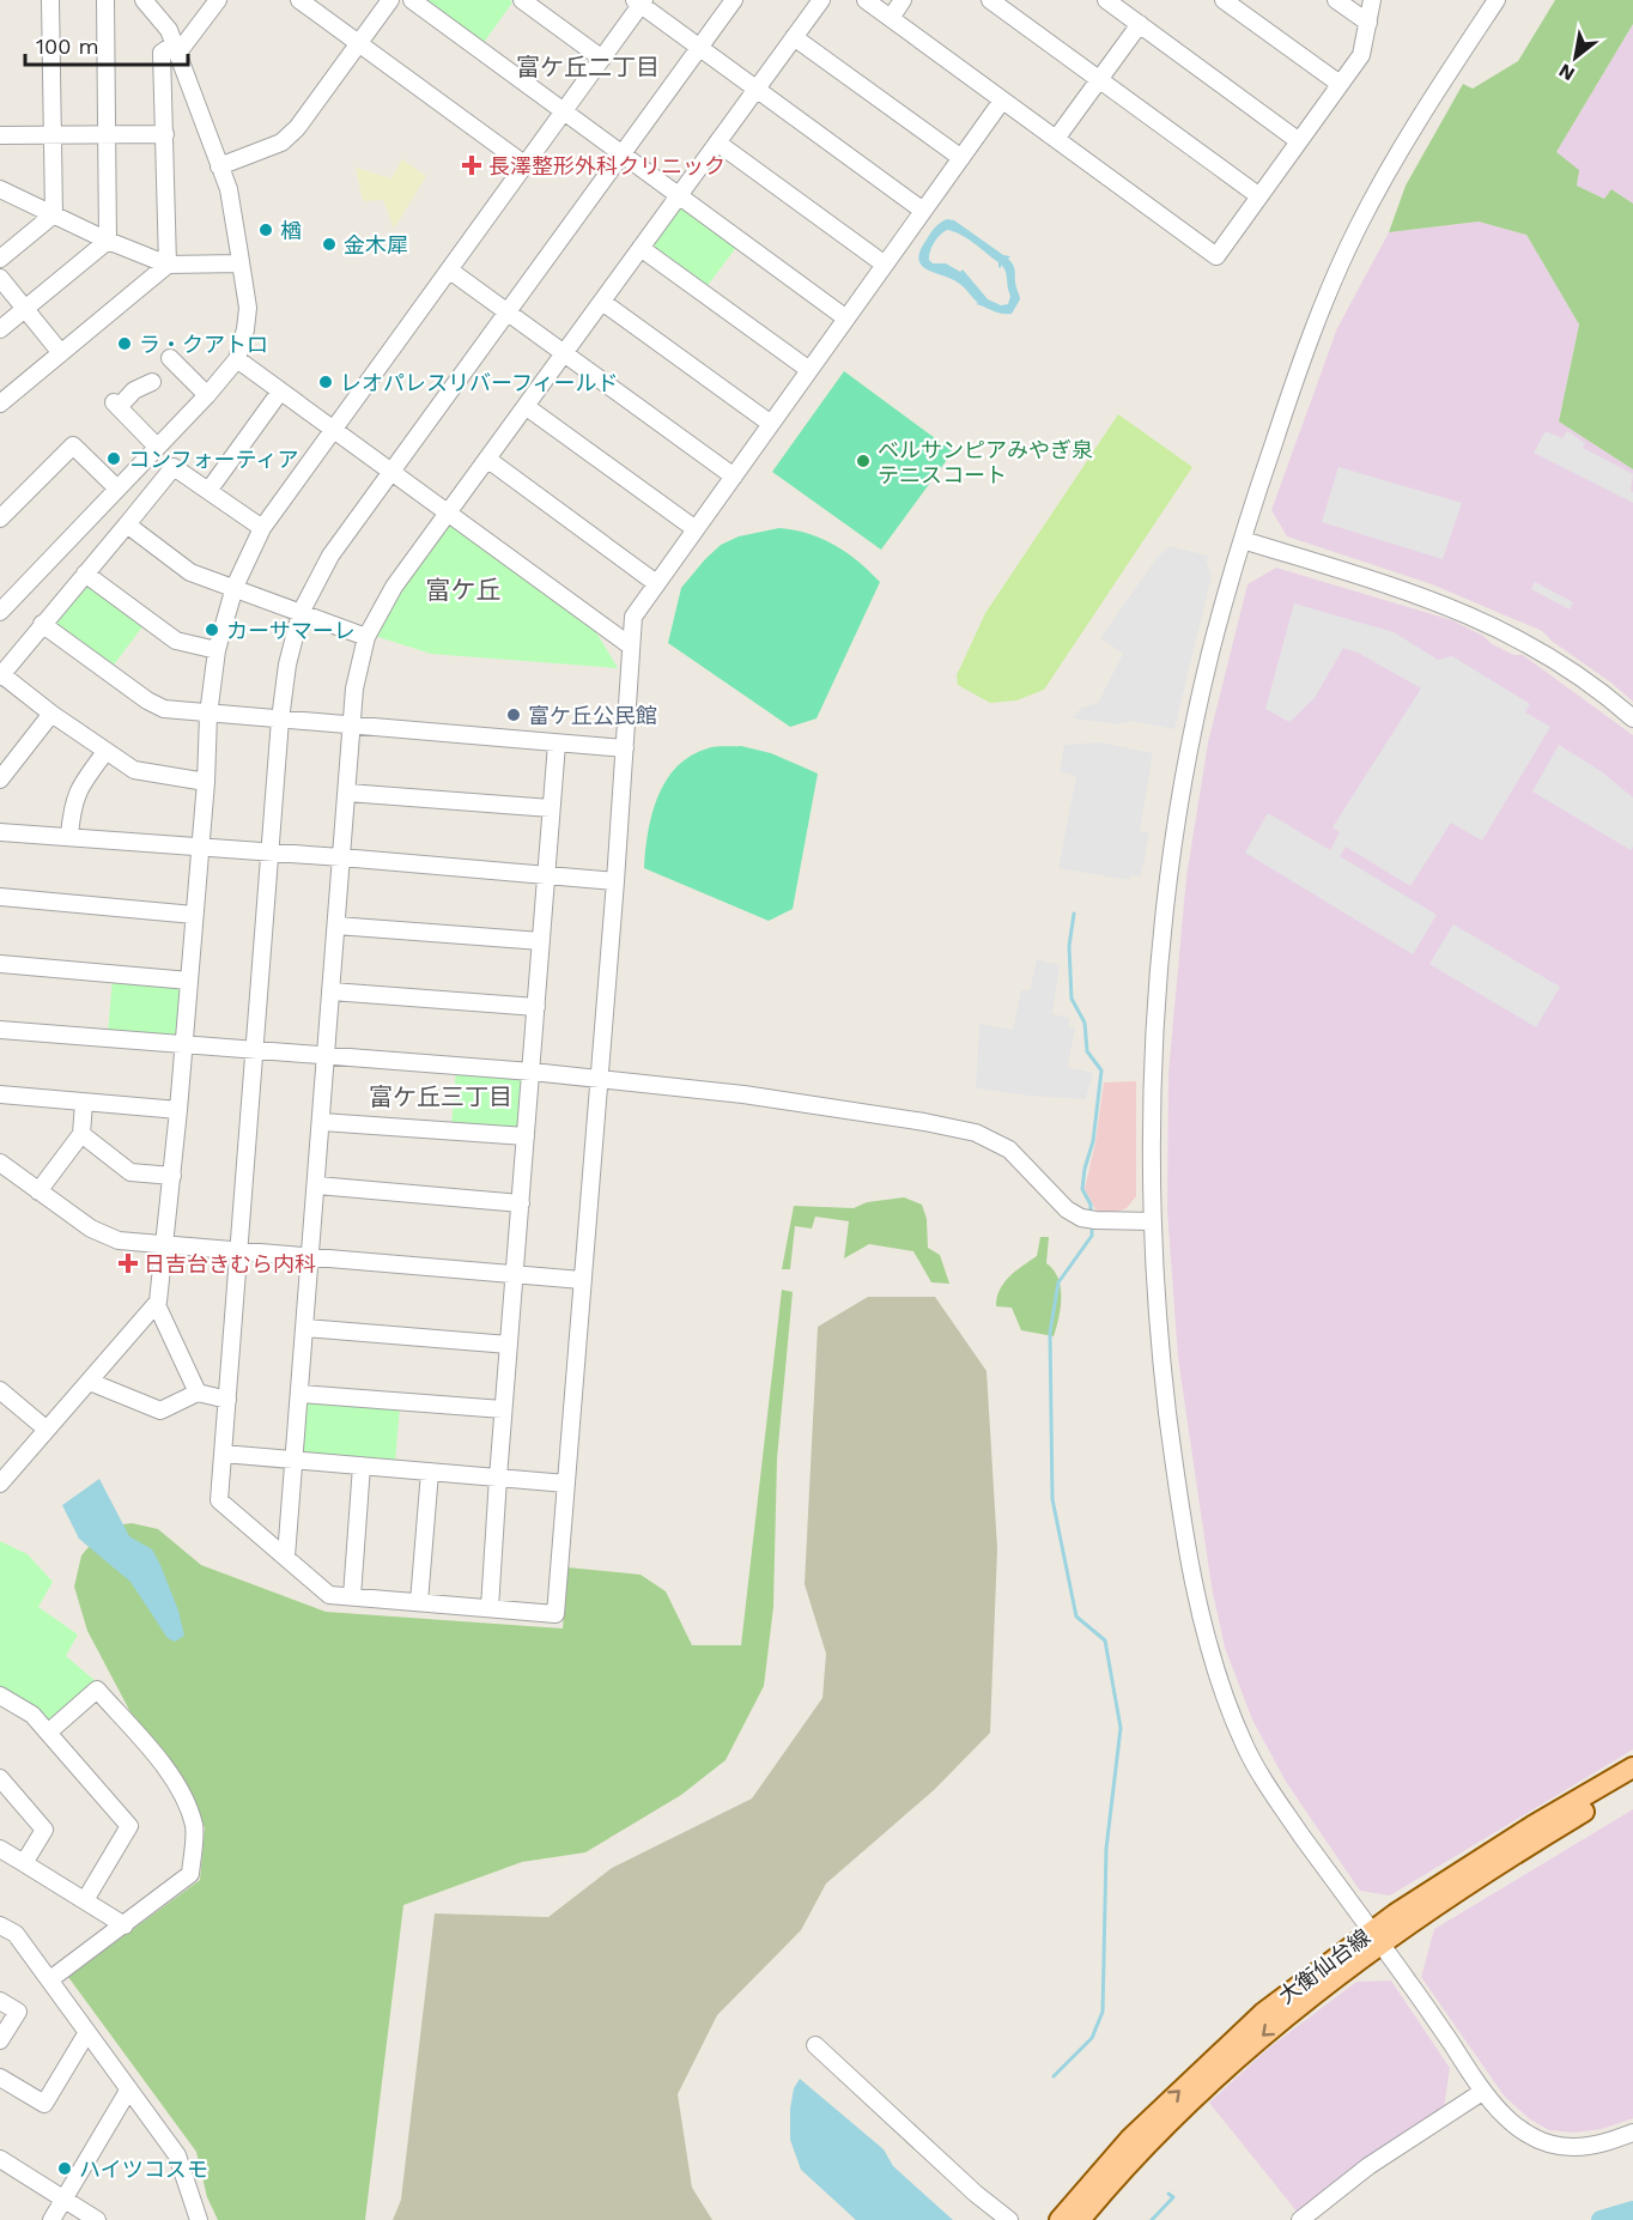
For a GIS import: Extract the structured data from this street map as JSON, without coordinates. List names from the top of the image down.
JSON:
{
  "streets": {
    "main road": ["大衡仙台線"]
  },
  "districts": ["富ケ丘二丁目", "富ケ丘", "富ケ丘三丁目"],
  "places": {
    "health": ["長澤整形外科クリニック", "日吉台きむら内科"],
    "other": [
      "楢",
      "金木犀",
      "ラ・クアトロ",
      "レオパレスリバーフィールド",
      "コンフォーティア",
      "ベルサンピアみやぎ泉 テニスコート",
      "カーサマーレ",
      "富ケ丘公民館",
      "ハイツコスモ"
    ]
  },
  "scale_bar": "100 m",
  "north": "bottom left"
}
